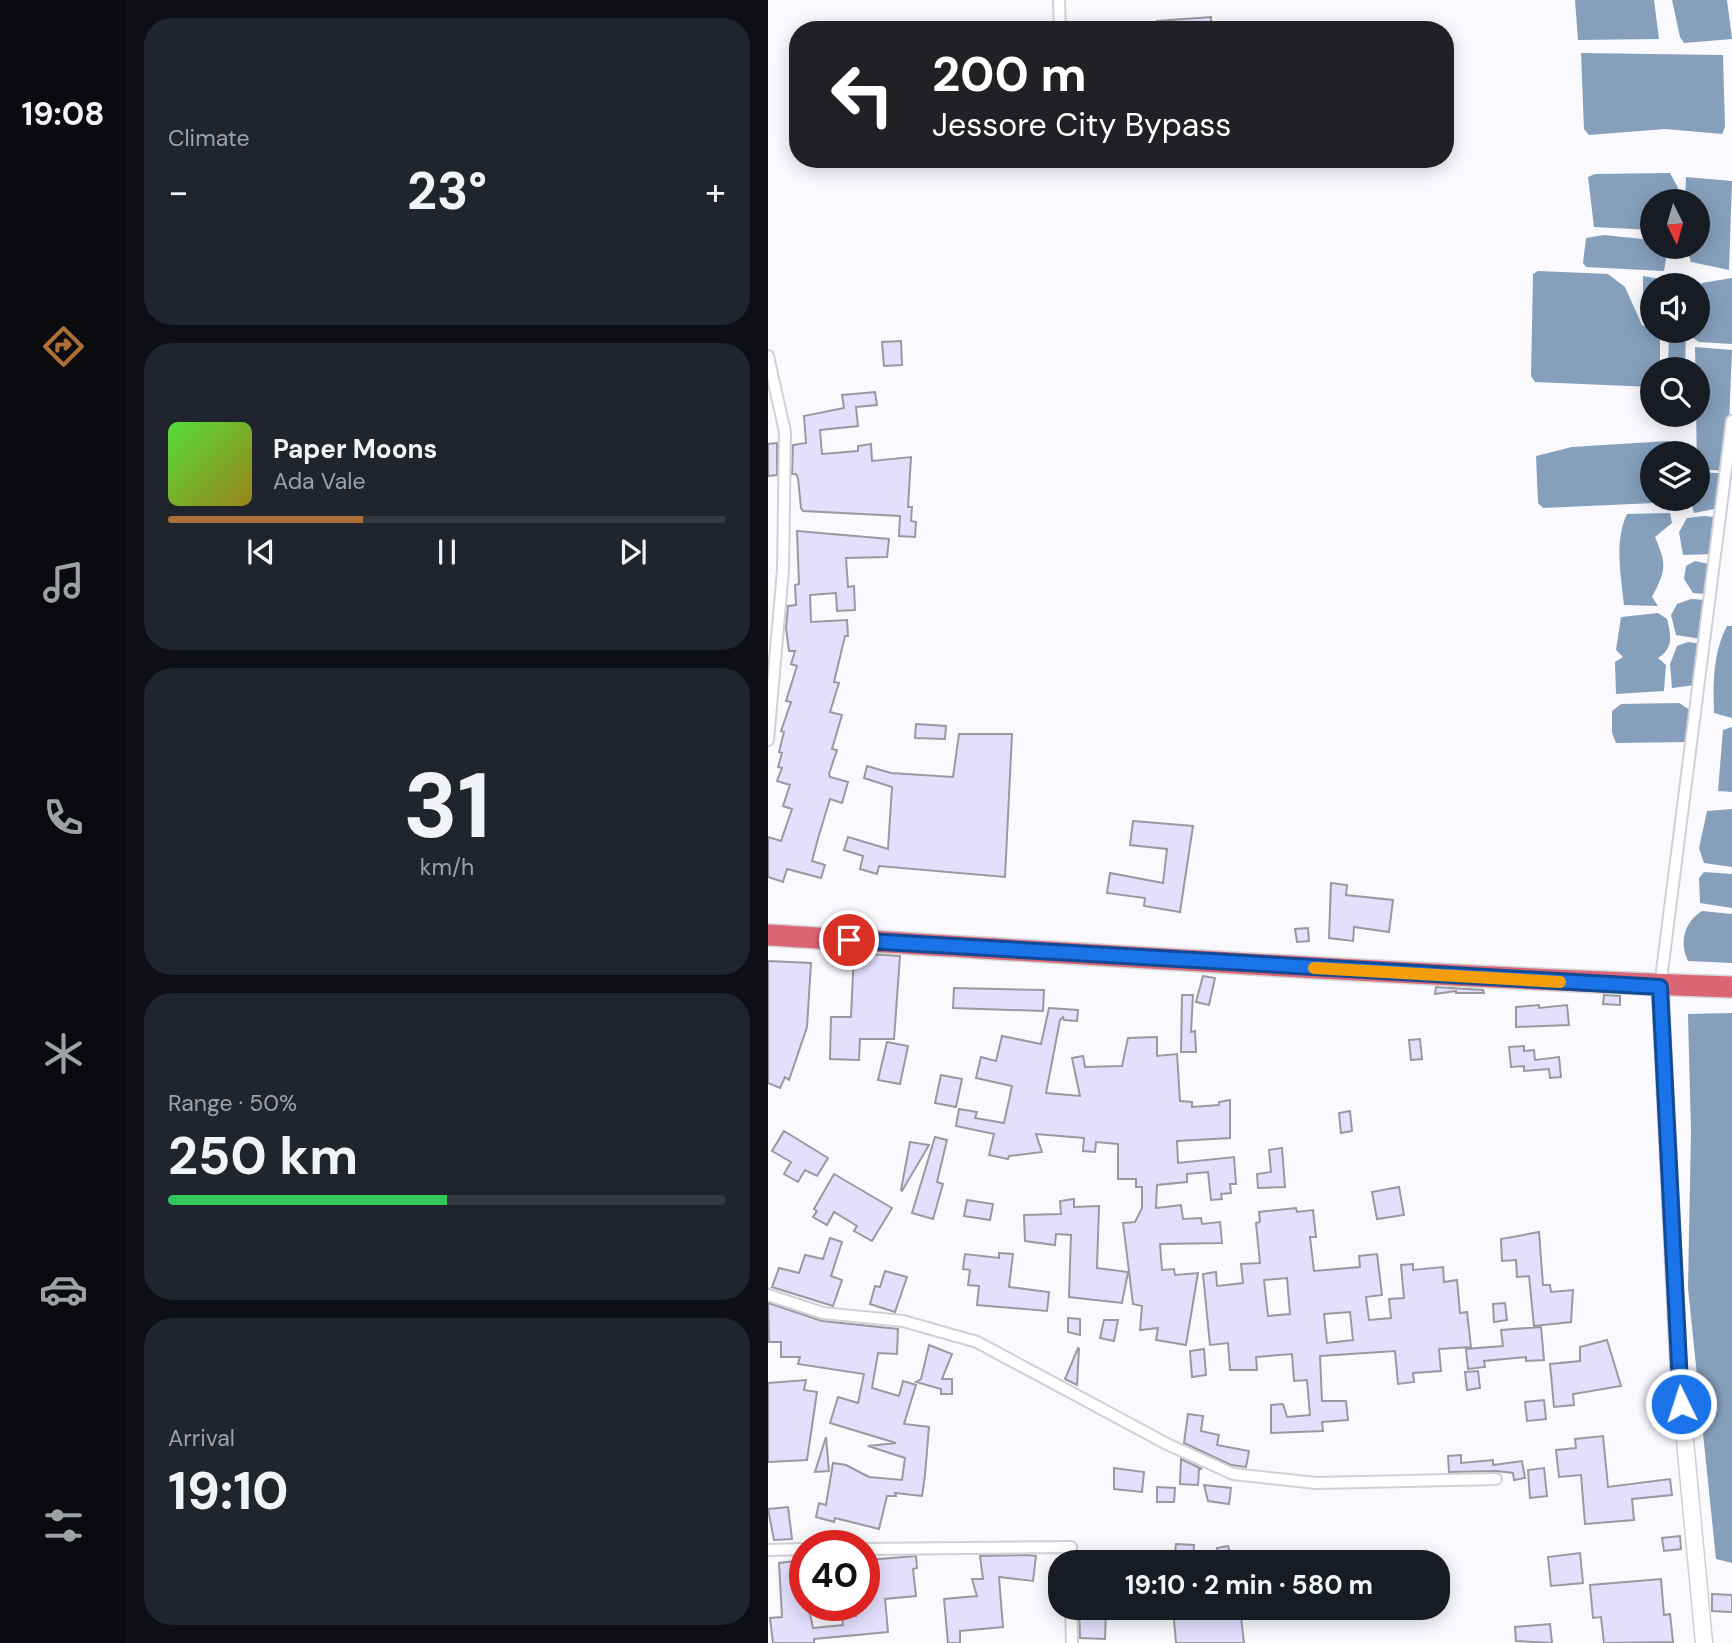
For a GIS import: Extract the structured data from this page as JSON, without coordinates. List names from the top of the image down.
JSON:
{
  "north": "bottom",
  "page": {
    "tabs": "19:08",
    "tile": [
      "Climate",
      ["31", "km/h"],
      ["Range · 50%", "250 km"],
      ["Arrival", "19:10"]
    ],
    "turn": ["200 m", "Jessore City Bypass"],
    "heat": ["−", "23°", "+"],
    "song": ["Paper Moons", "Ada Vale"],
    "limit": "40",
    "trip": "19:10 · 2 min · 580 m"
  }
}
